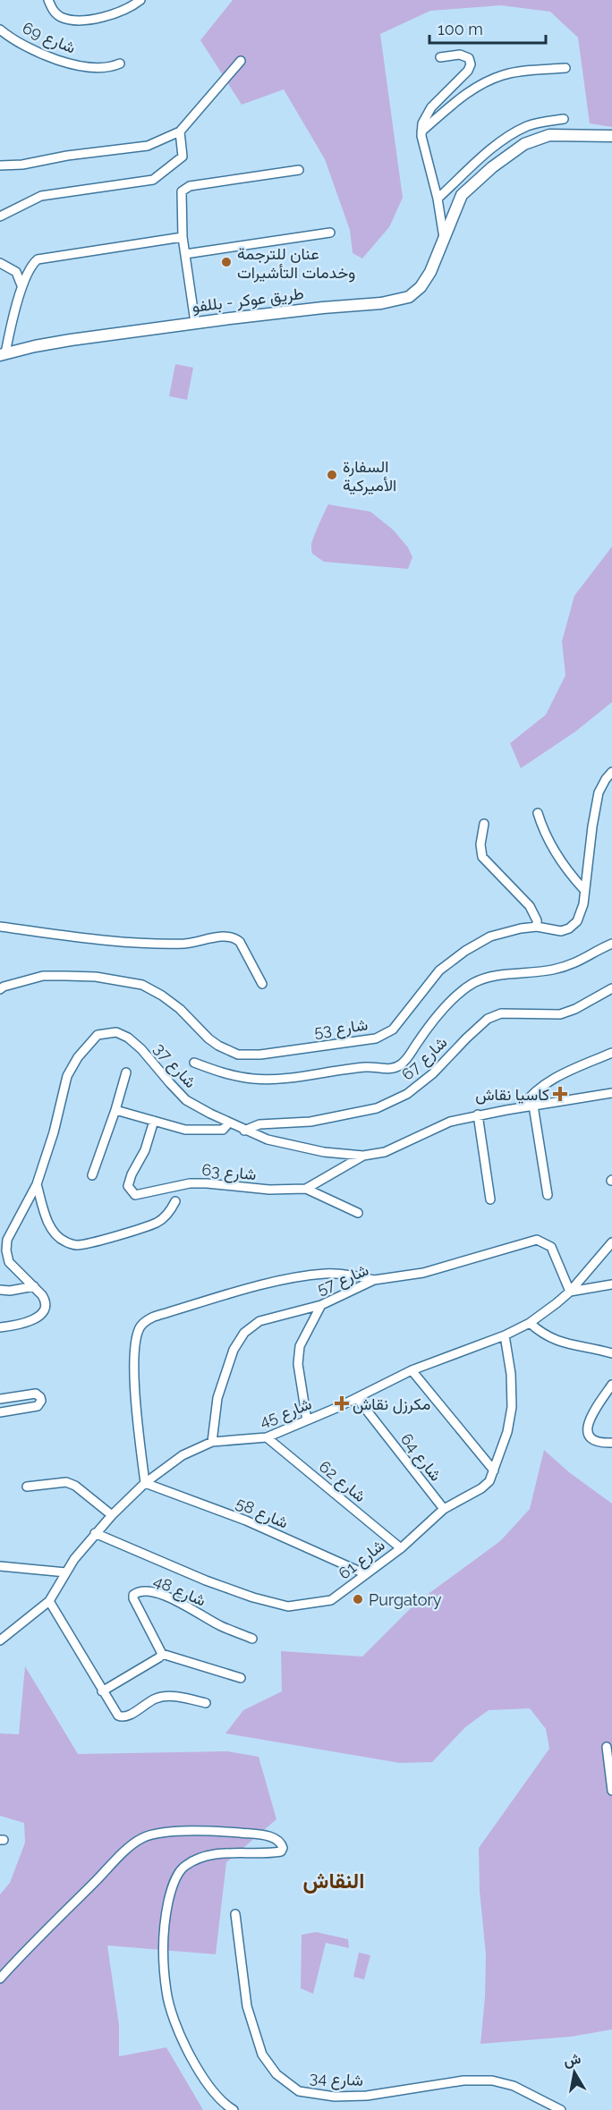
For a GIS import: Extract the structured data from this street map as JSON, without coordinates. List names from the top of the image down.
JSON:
{
  "streets": {
    "street": [
      "شارع 69",
      "طريق عوكر - بللفو",
      "شارع 53",
      "شارع 67",
      "شارع 37",
      "شارع 63",
      "شارع 57",
      "شارع 45",
      "شارع 64",
      "شارع 62",
      "شارع 58",
      "شارع 61",
      "شارع 48",
      "شارع 34"
    ]
  },
  "crossings": [
    ["شارع 67", "شارع 37"],
    ["شارع 37", "شارع 63"],
    ["شارع 57", "شارع 45"],
    ["شارع 45", "شارع 64"],
    ["شارع 45", "شارع 62"],
    ["شارع 45", "شارع 58"],
    ["شارع 45", "شارع 61"],
    ["شارع 64", "شارع 61"],
    ["شارع 62", "شارع 61"],
    ["شارع 58", "شارع 61"]
  ],
  "districts": ["النقاش"],
  "places": {
    "other": ["عنان للترجمة وخدمات التأشيرات", "السفارة الأميركية", "Purgatory"],
    "health": ["كاسيا نقاش", "مكرزل نقاش"]
  },
  "scale_bar": "100 m",
  "north": "top"
}
